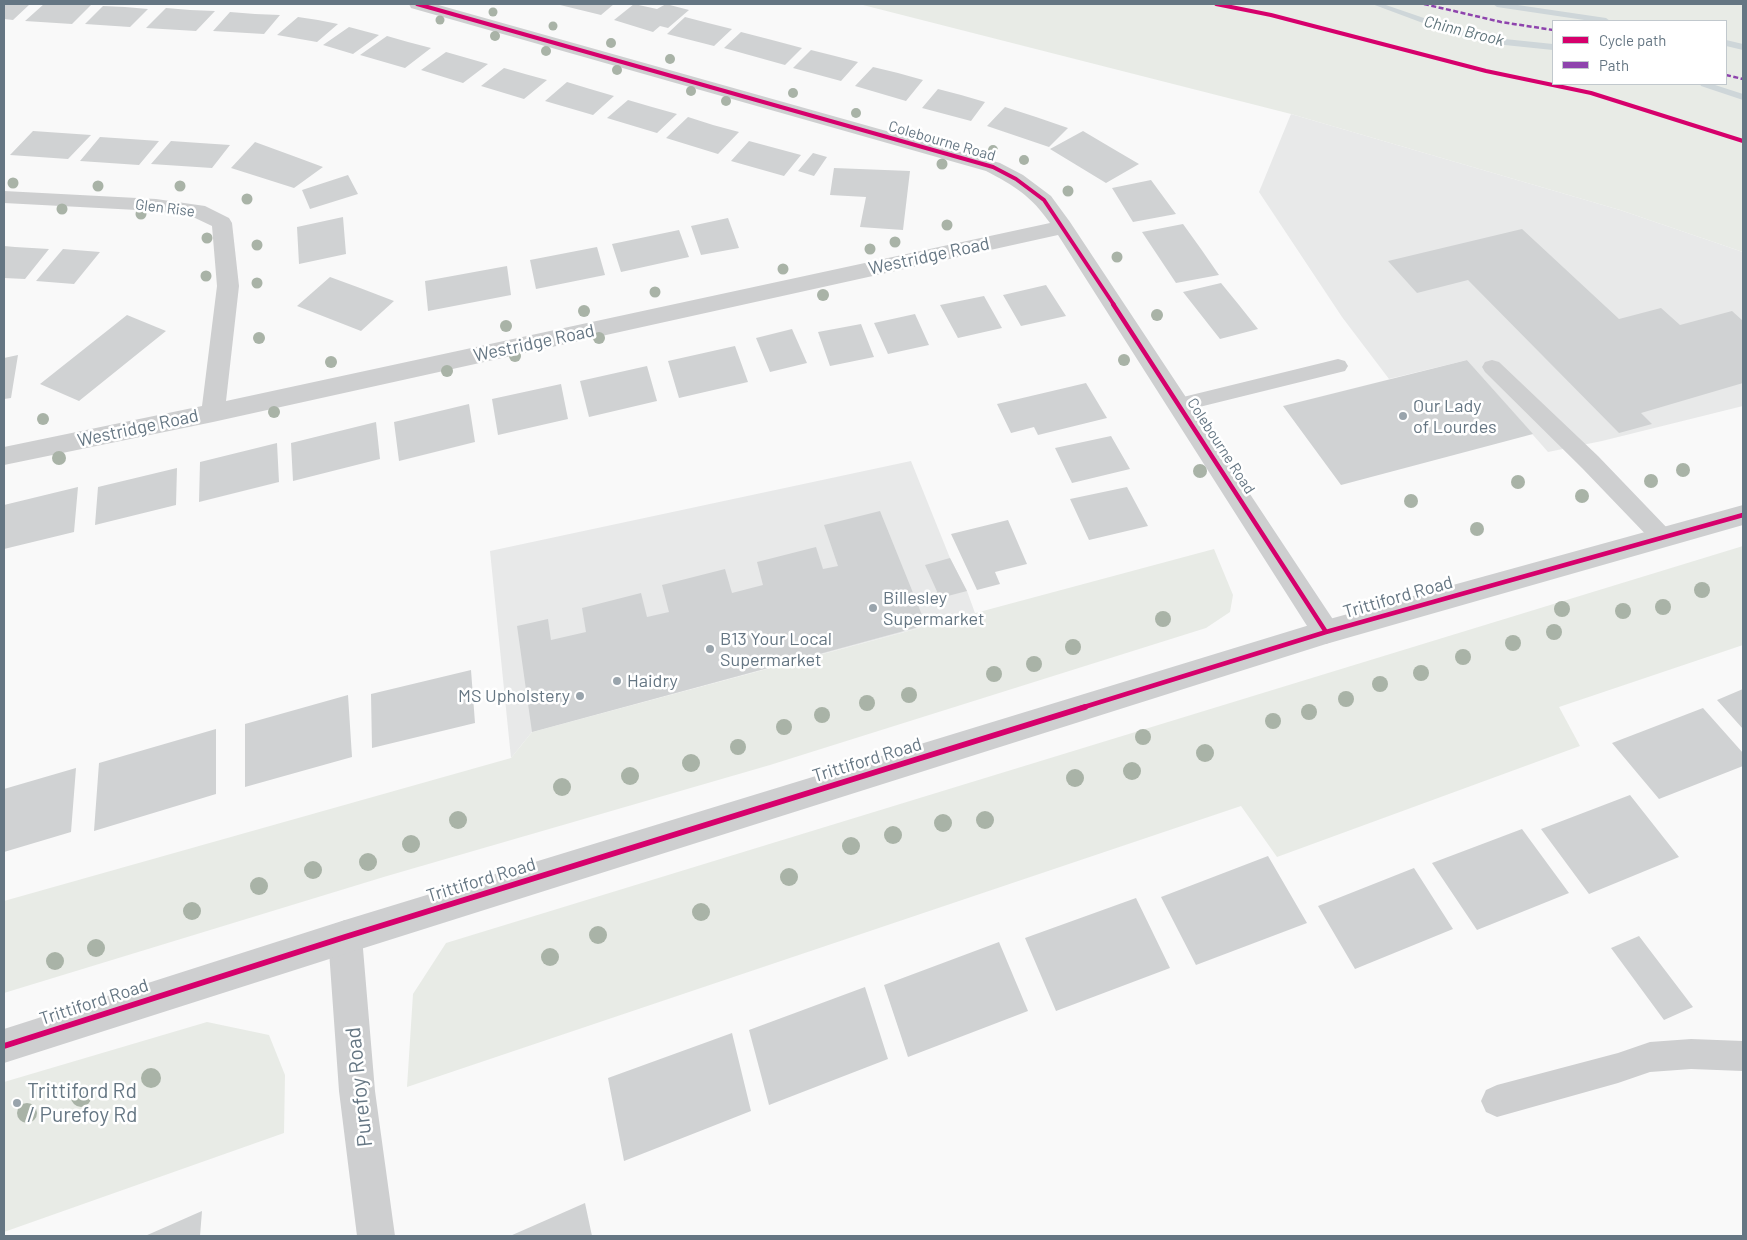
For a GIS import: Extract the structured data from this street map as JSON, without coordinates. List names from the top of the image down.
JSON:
{
  "streets": {
    "street": [
      "Colebourne Road",
      "Glen Rise",
      "Westridge Road",
      "Trittiford Road",
      "Purefoy Road"
    ]
  },
  "crossings": [
    ["Colebourne Road", "Westridge Road"],
    ["Colebourne Road", "Trittiford Road"],
    ["Glen Rise", "Westridge Road"],
    ["Trittiford Road", "Purefoy Road"]
  ],
  "water": ["Chinn Brook"],
  "places": [
    "Our Lady of Lourdes",
    "Billesley Supermarket",
    "B13 Your Local Supermarket",
    "Haidry",
    "MS Upholstery",
    "Trittiford Rd / Purefoy Rd"
  ],
  "legend": ["Cycle path", "Path"]
}
